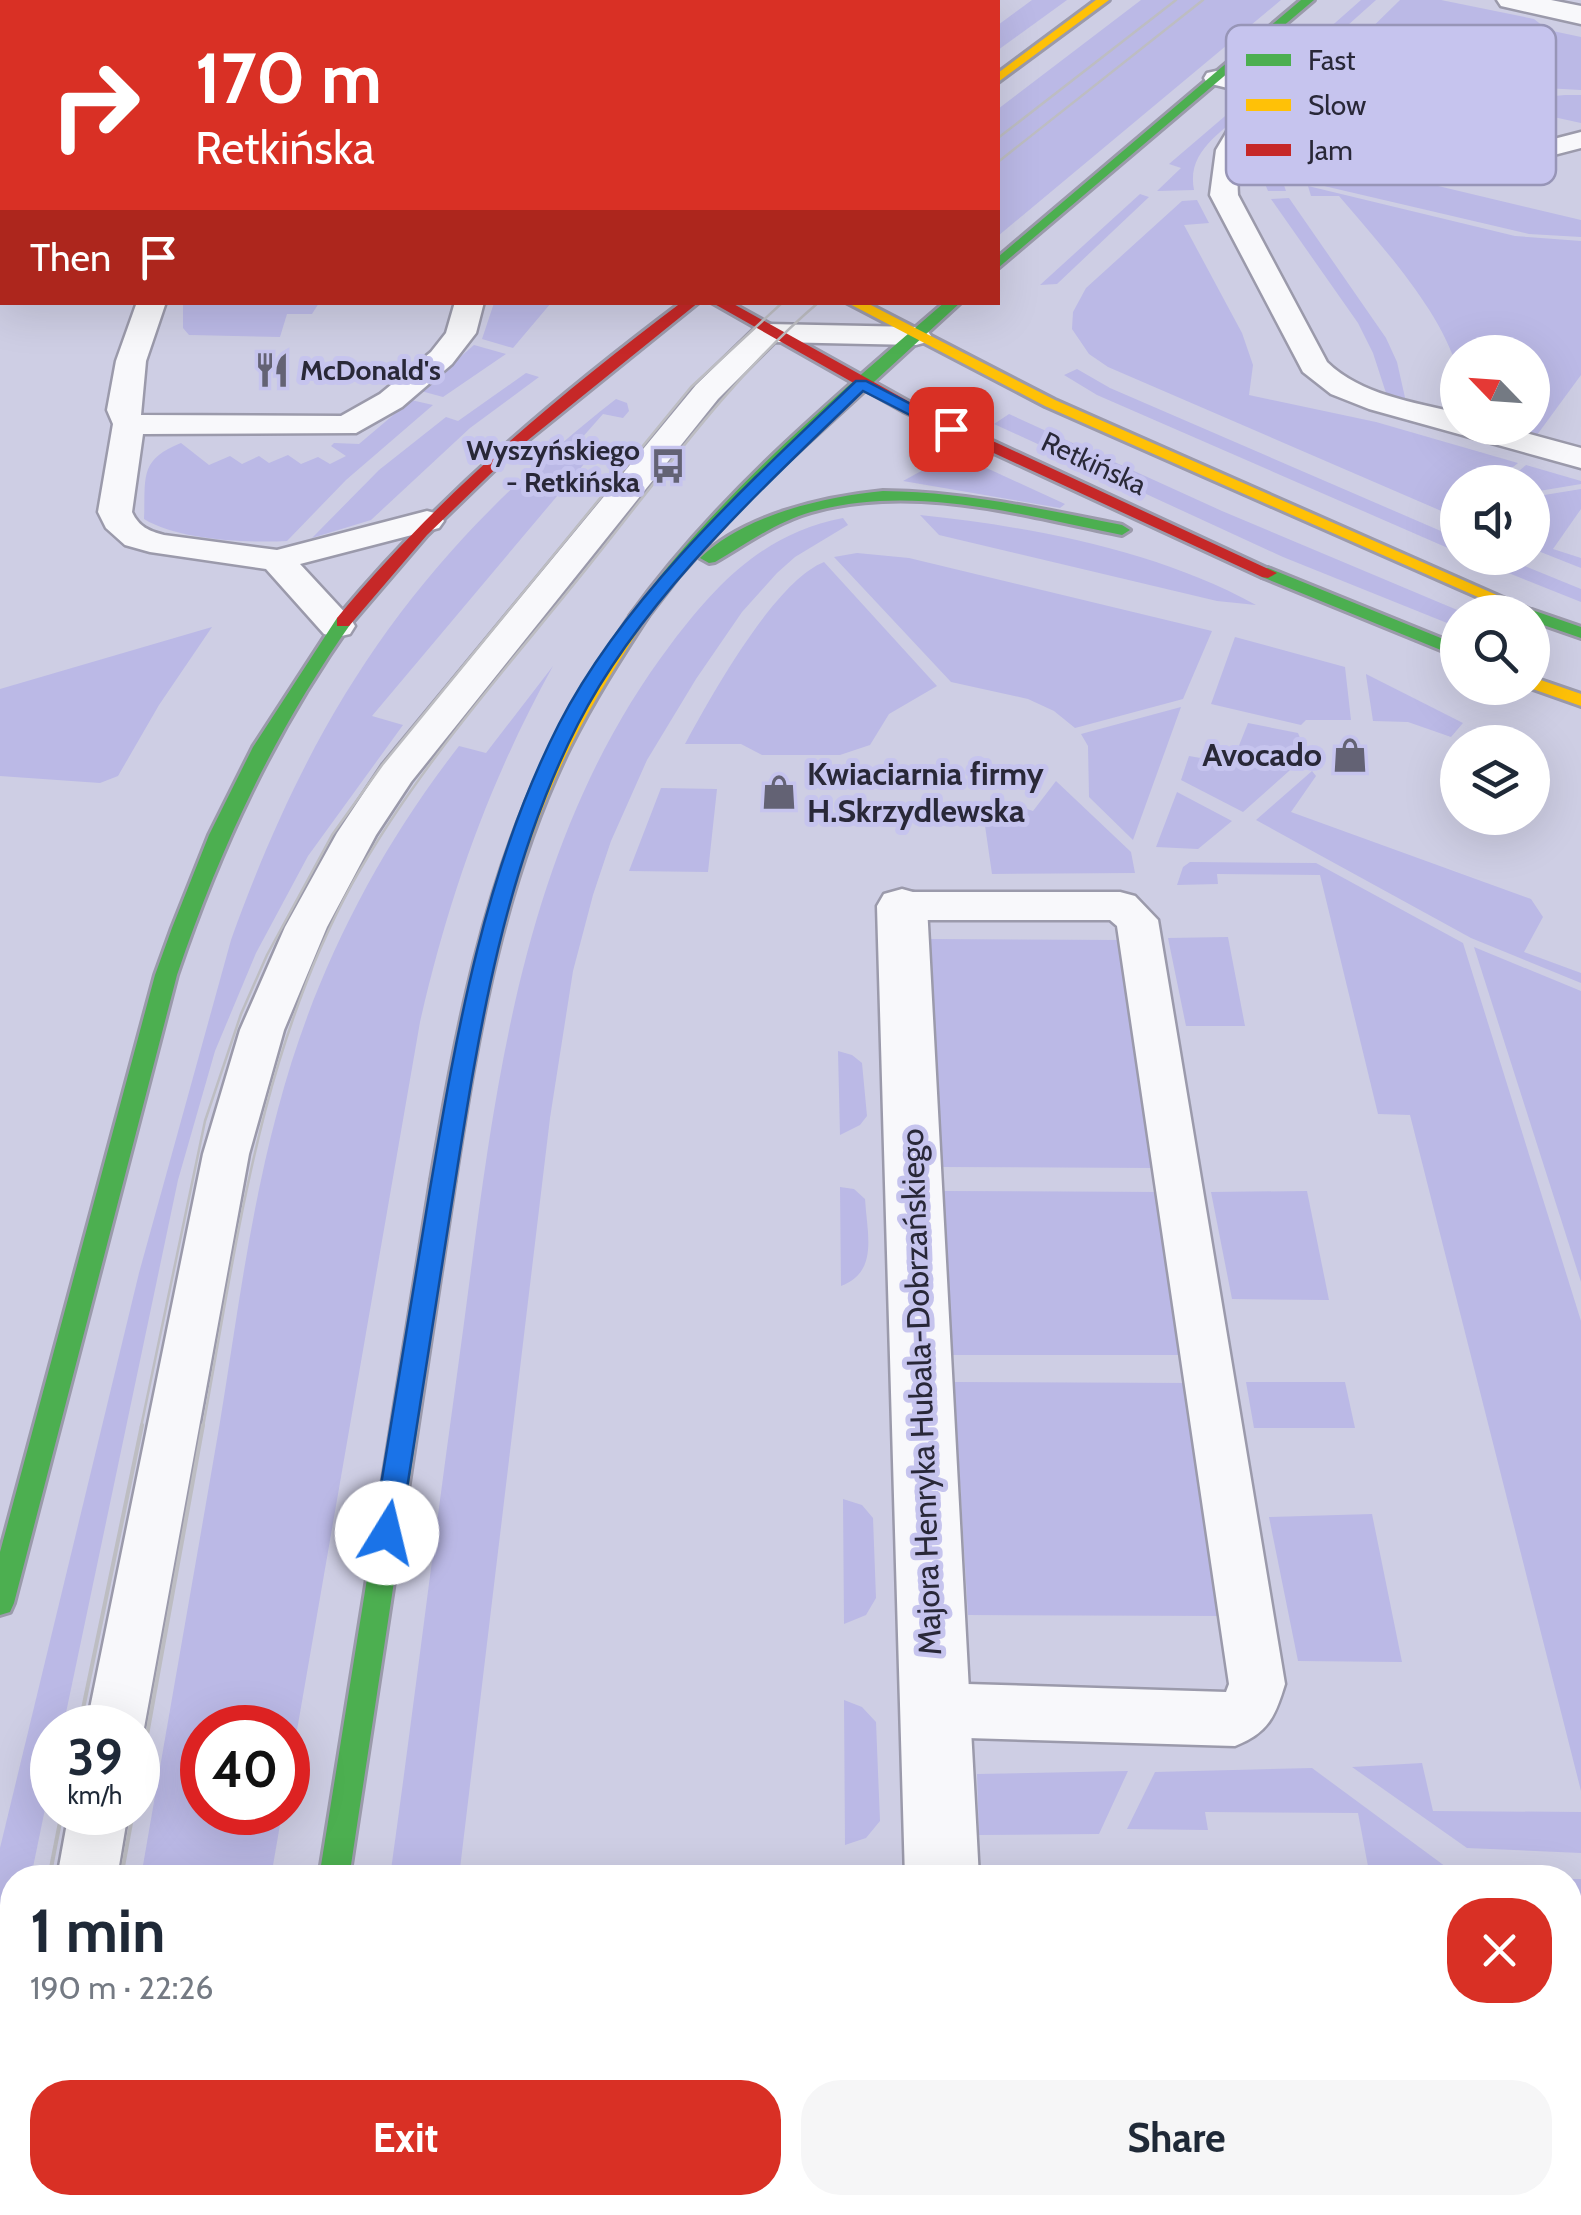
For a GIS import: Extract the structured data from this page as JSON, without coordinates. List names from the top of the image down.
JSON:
{
  "streets": {
    "street": ["Retkińska", "Majora Henryka Hubala-Dobrzańskiego"]
  },
  "places": {
    "restaurant": ["McDonald's"],
    "bus stop": ["Wyszyńskiego - Retkińska"],
    "shop": ["Avocado", "Kwiaciarnia firmy H.Skrzydlewska"]
  },
  "legend": ["Fast", "Slow", "Jam"],
  "north": "top left",
  "page": {
    "turn": ["170 m", "Retkińska"],
    "then": "Then",
    "speed": "39 km/h",
    "limit": "40",
    "heading": ["1 min", "190 m · 22:26"],
    "buttons": ["Exit", "Share"]
  }
}
